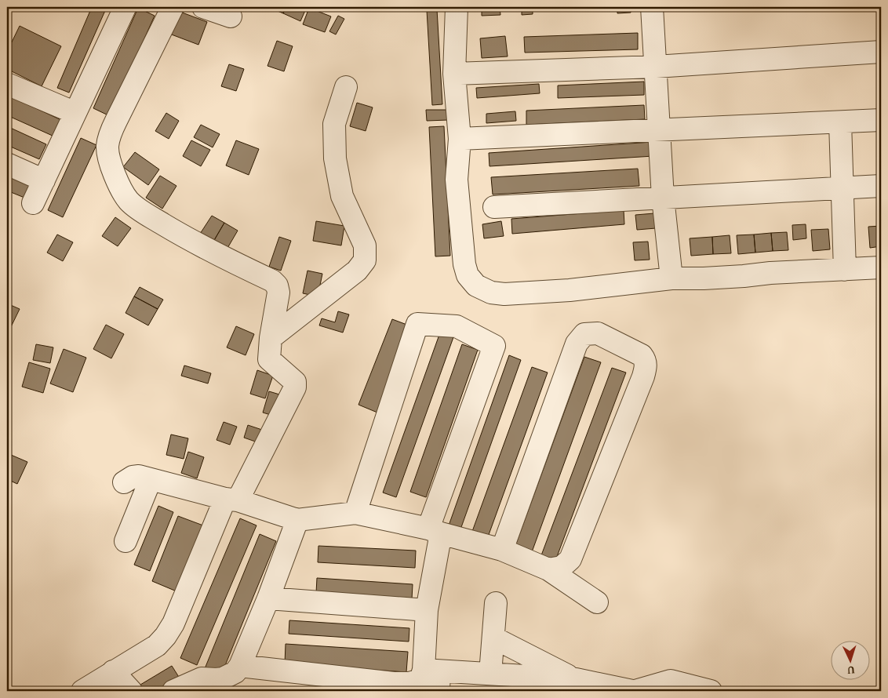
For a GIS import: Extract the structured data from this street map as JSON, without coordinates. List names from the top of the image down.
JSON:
{
  "north": "bottom"
}
